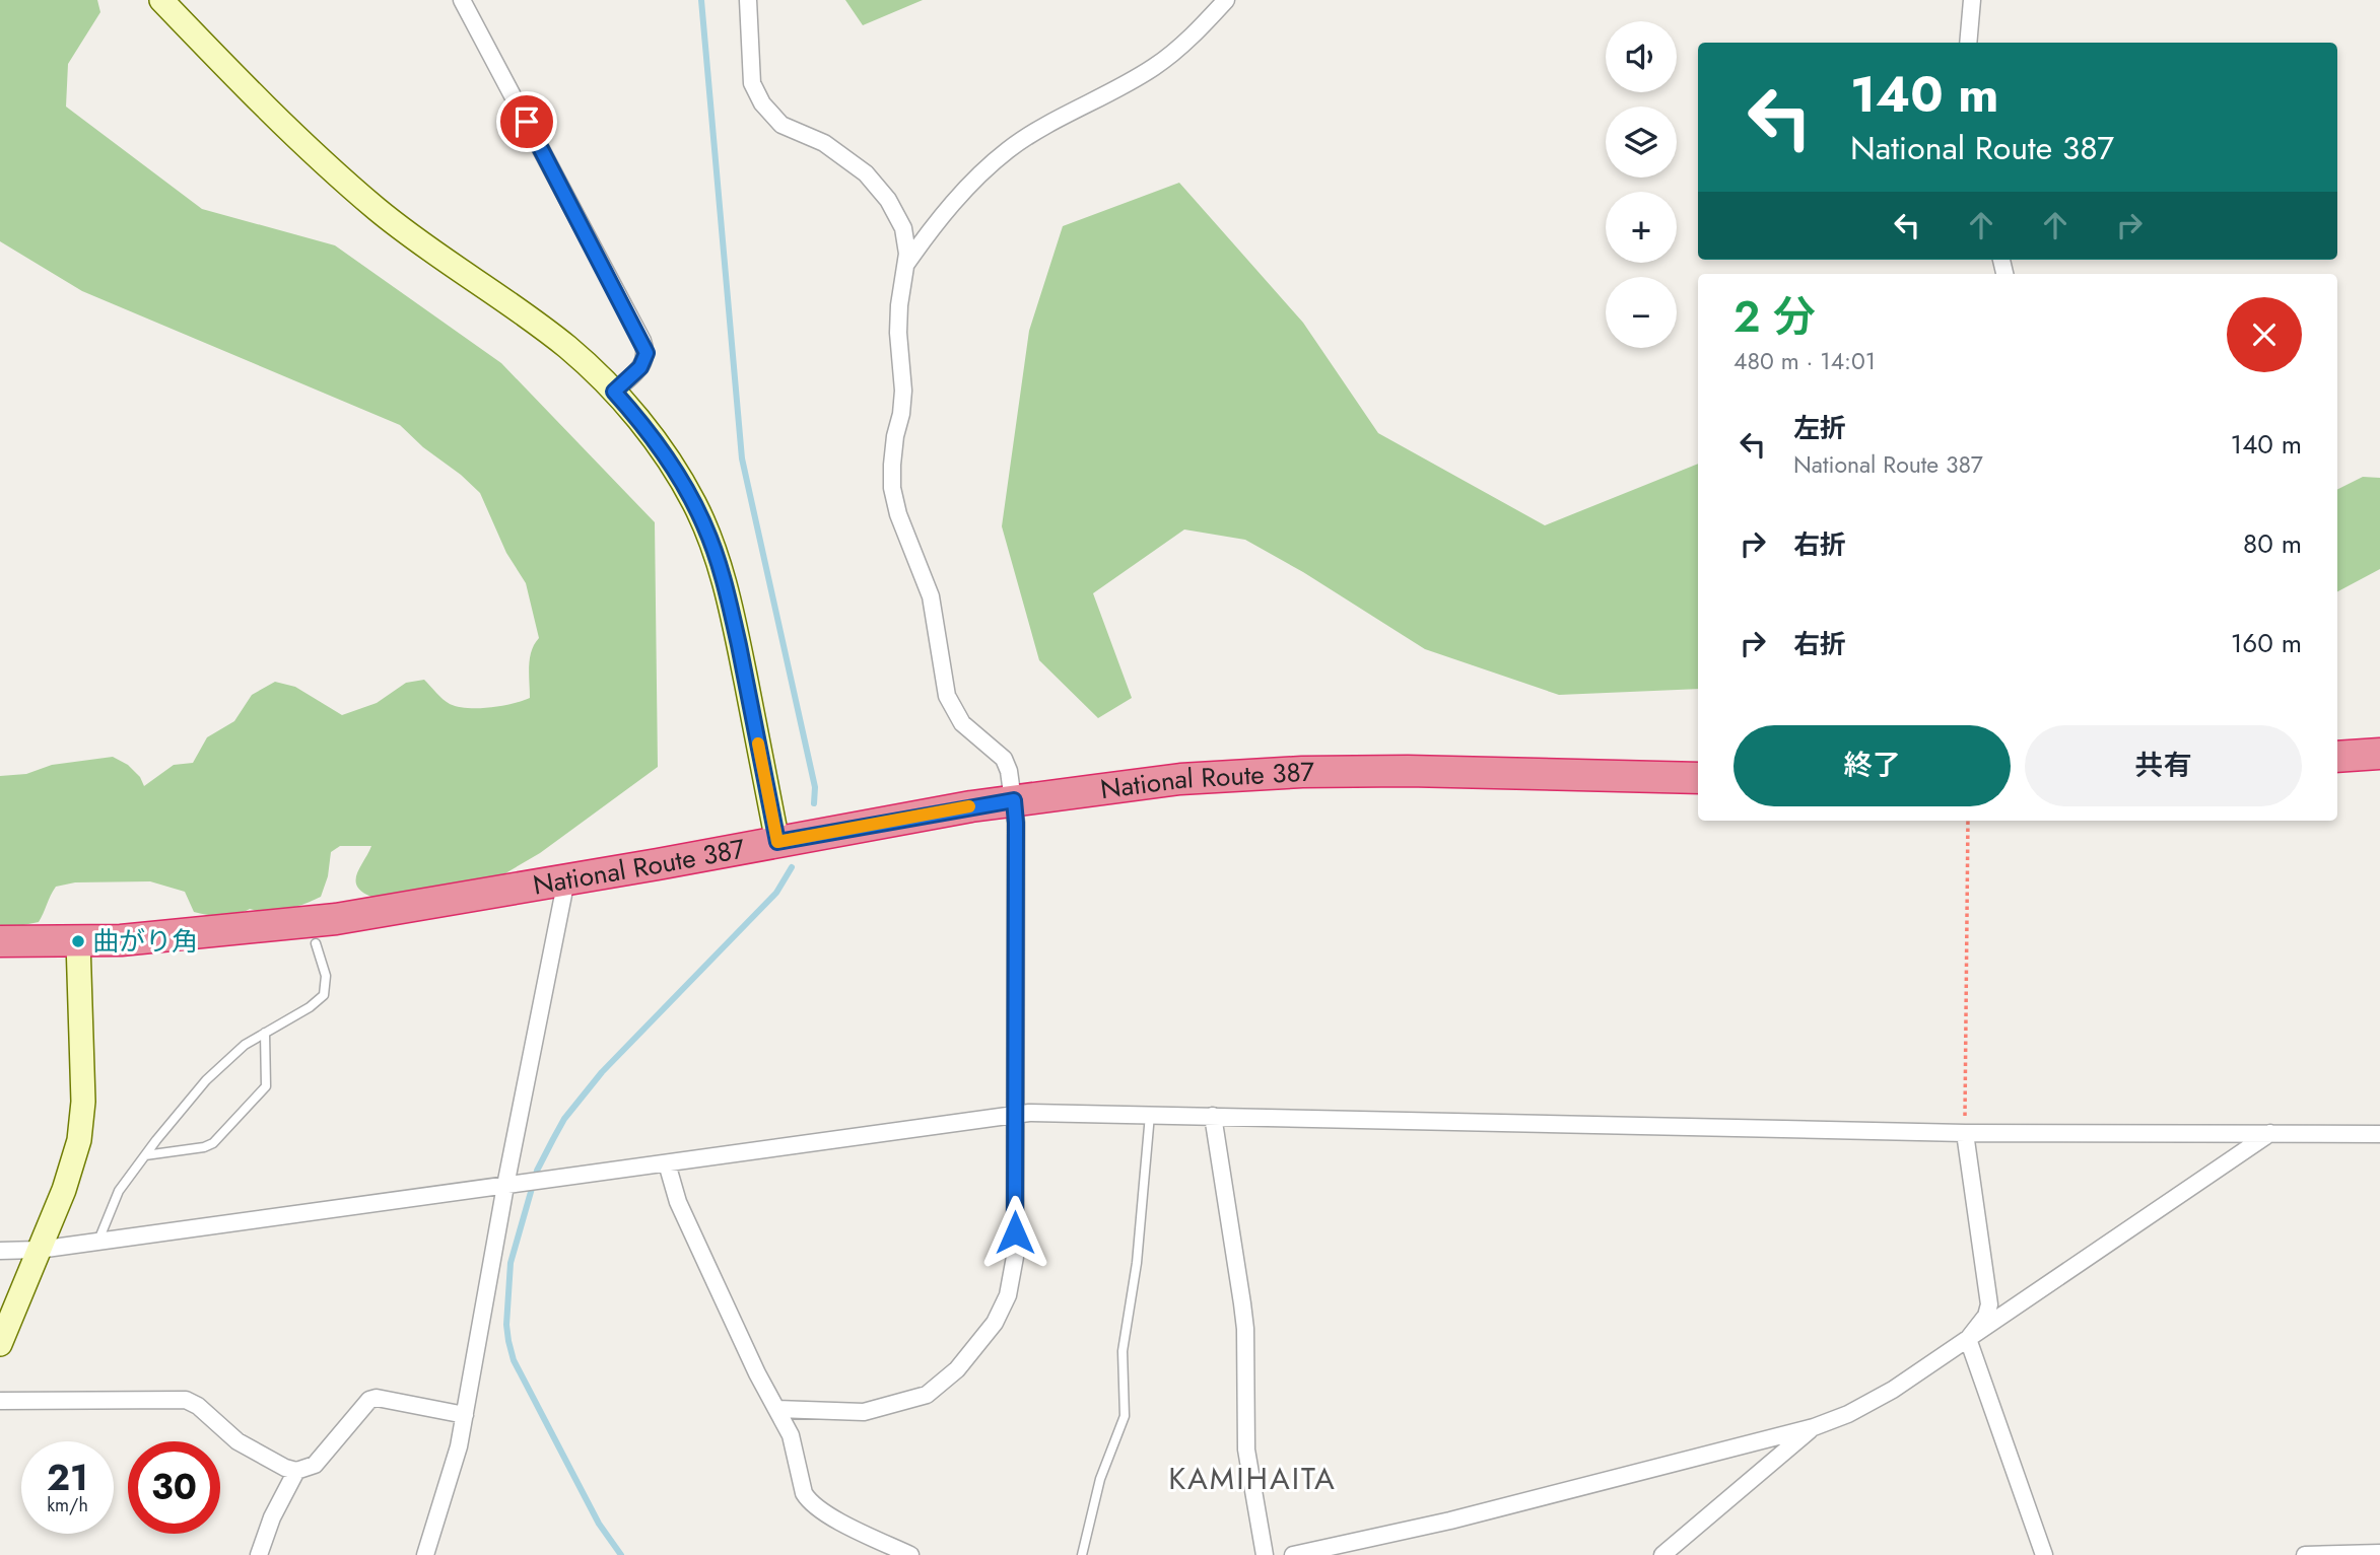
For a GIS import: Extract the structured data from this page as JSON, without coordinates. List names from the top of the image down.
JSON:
{
  "streets": {
    "highway": ["National Route 387"]
  },
  "districts": ["KAMIHAITA"],
  "places": ["曲がり角"],
  "page": {
    "map_buttons": ["+", "−"],
    "turn": ["140 m", "National Route 387"],
    "heading": ["2 分", "480 m · 14:01"],
    "list": [
      {
        "name": "左折",
        "note": "National Route 387",
        "value": "140 m"
      },
      {
        "name": "右折",
        "value": "80 m"
      },
      {
        "name": "右折",
        "value": "160 m"
      }
    ],
    "buttons": ["終了", "共有"],
    "speed": "21 km/h",
    "limit": "30"
  }
}
